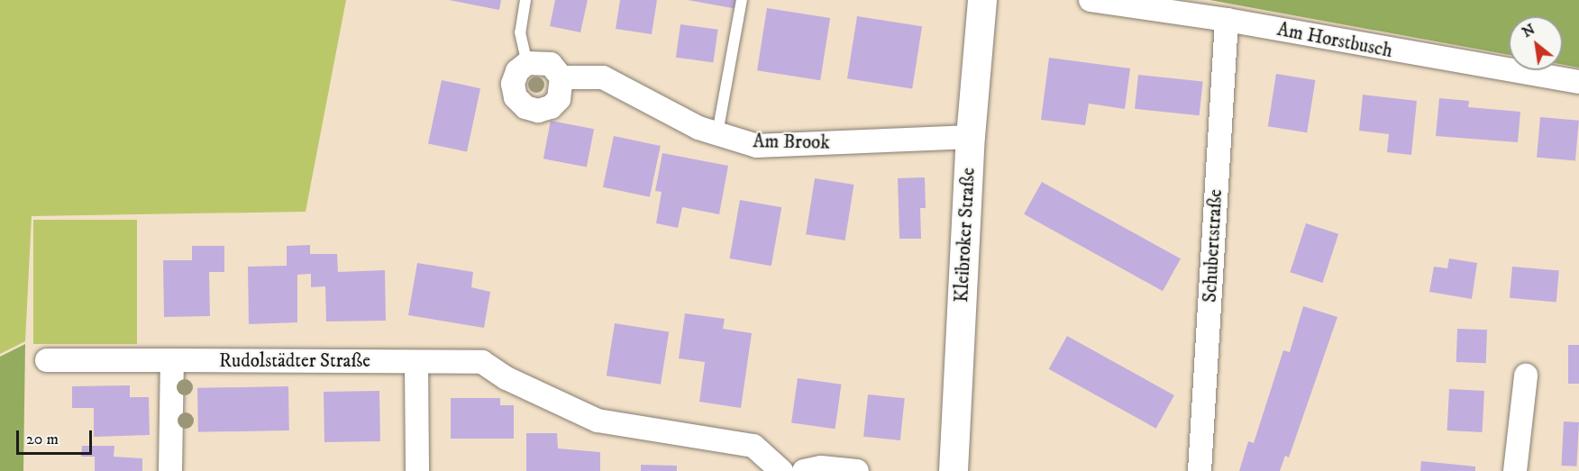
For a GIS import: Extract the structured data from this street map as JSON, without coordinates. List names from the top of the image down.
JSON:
{
  "streets": {
    "street": [
      "Am Horstbusch",
      "Am Brook",
      "Kleibroker Straße",
      "Schubertstraße",
      "Rudolstädter Straße"
    ]
  },
  "crossings": [
    ["Am Horstbusch", "Schubertstraße"],
    ["Am Brook", "Kleibroker Straße"]
  ],
  "scale_bar": "20 m",
  "north": "top left"
}
